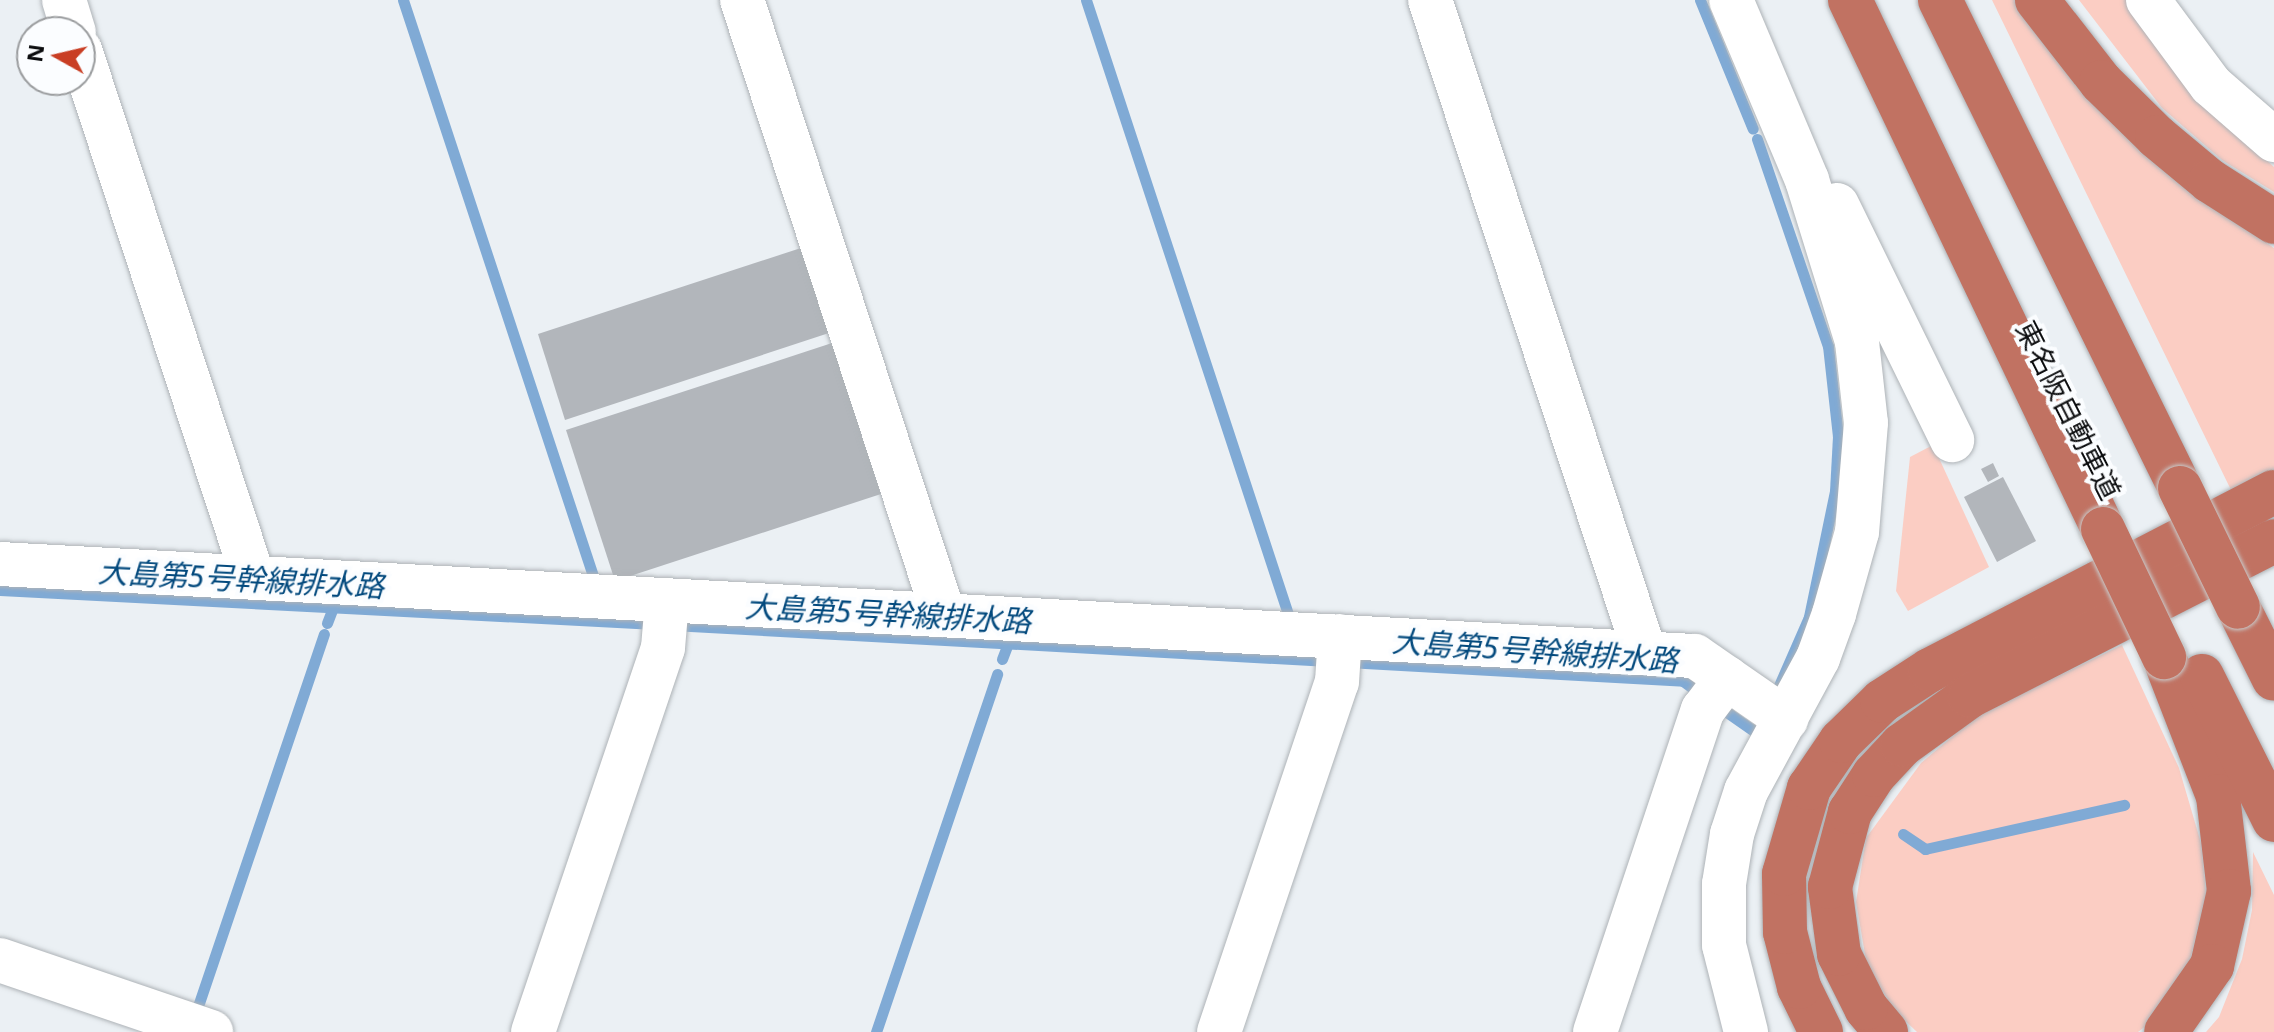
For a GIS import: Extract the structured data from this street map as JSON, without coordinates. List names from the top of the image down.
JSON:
{
  "streets": {
    "highway": ["東名阪自動車道"]
  },
  "water": ["大島第5号幹線排水路"],
  "north": "left"
}
